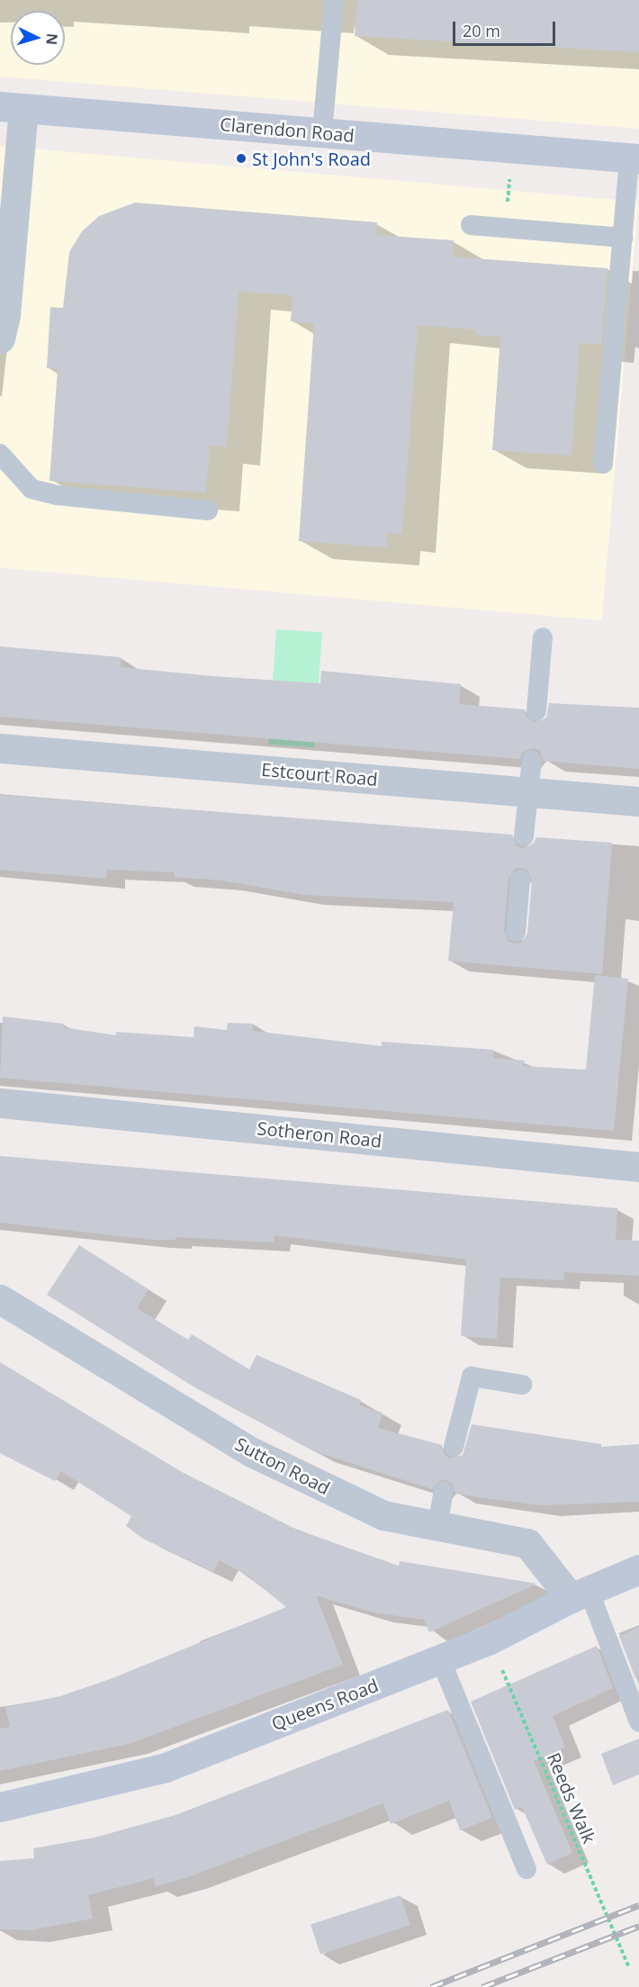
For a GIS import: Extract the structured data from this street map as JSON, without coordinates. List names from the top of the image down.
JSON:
{
  "streets": {
    "street": [
      "Clarendon Road",
      "Estcourt Road",
      "Sotheron Road",
      "Sutton Road",
      "Queens Road"
    ],
    "path": ["Reeds Walk"]
  },
  "crossings": [
    ["Sutton Road", "Queens Road"],
    ["Queens Road", "Reeds Walk"]
  ],
  "places": ["St John's Road"],
  "scale_bar": "20 m",
  "north": "right"
}
